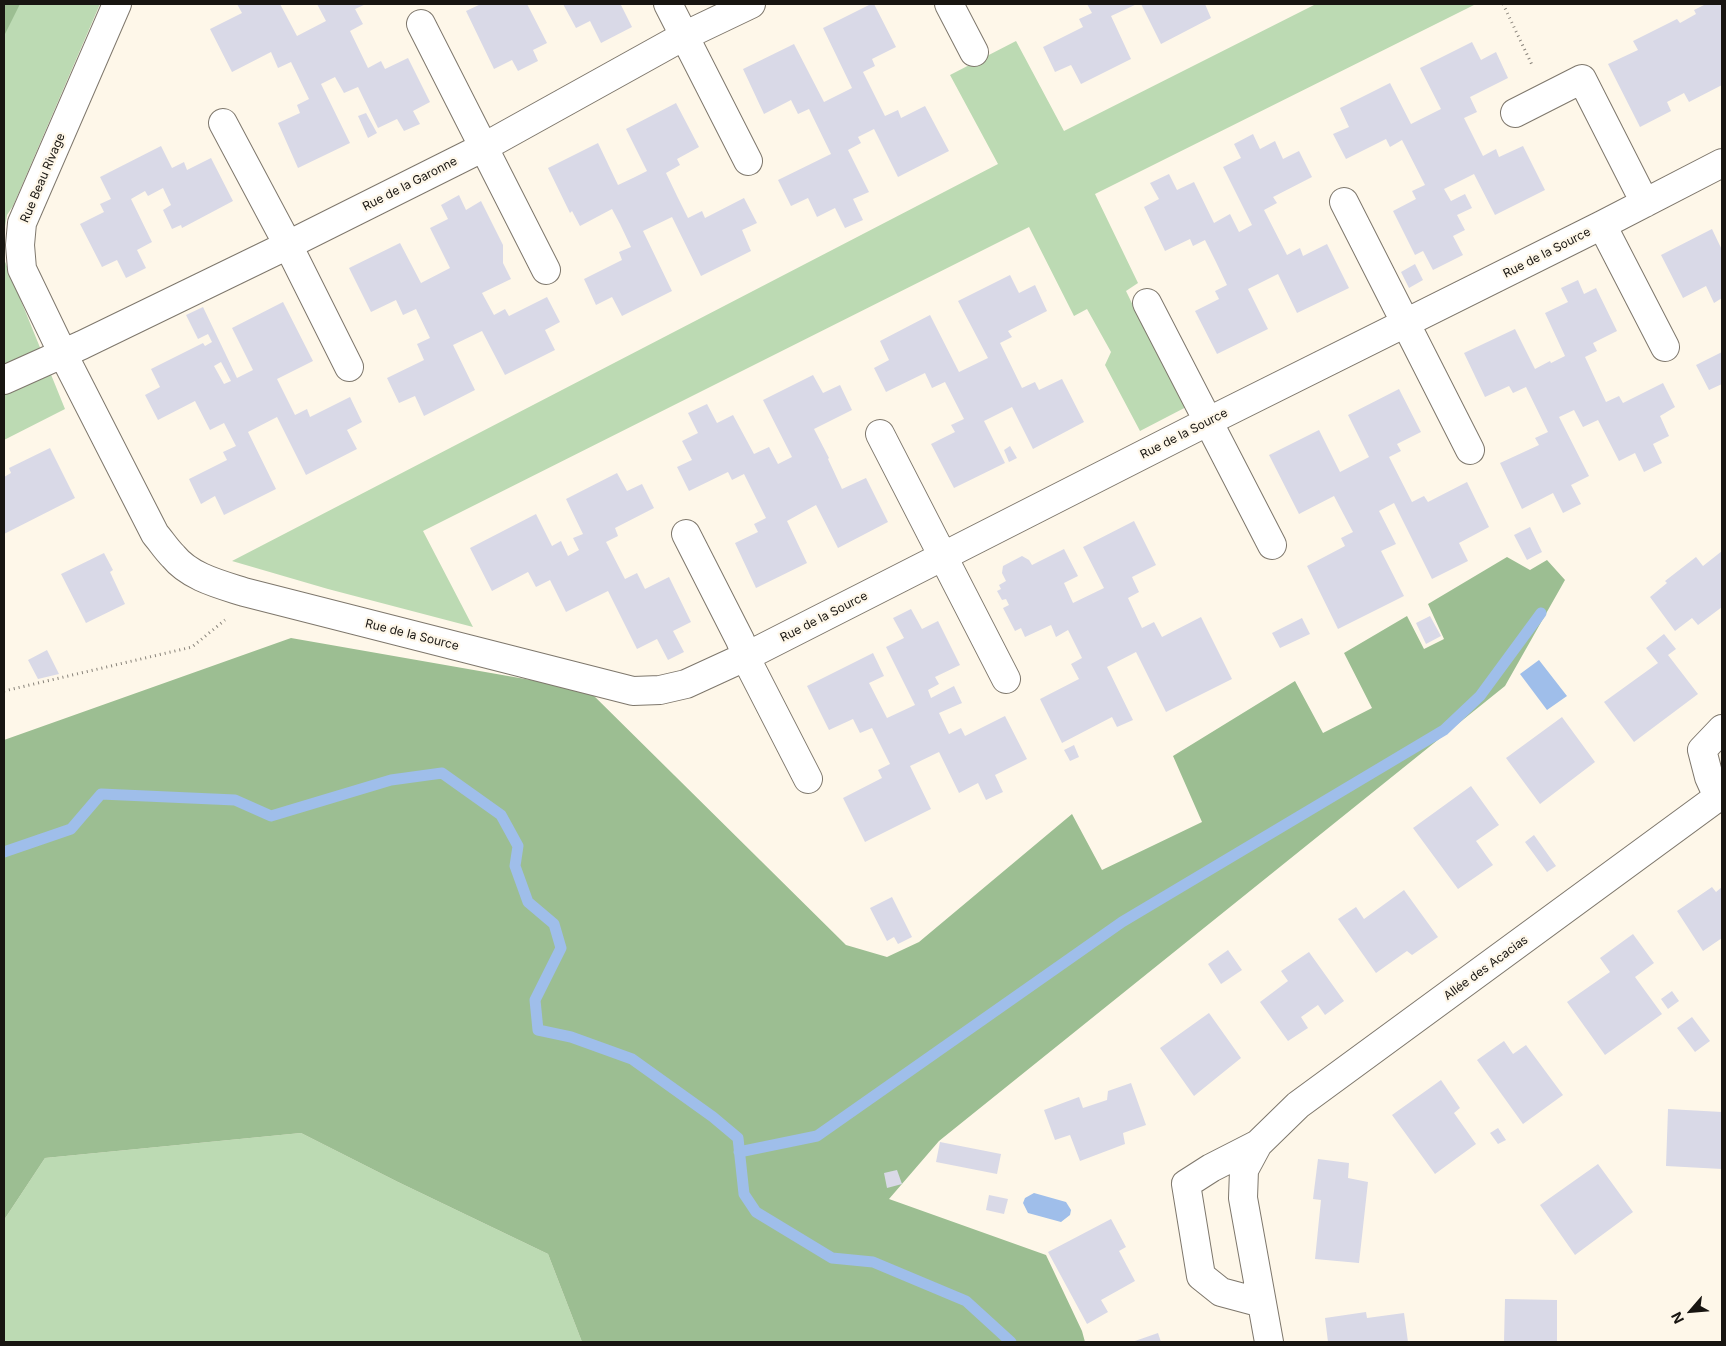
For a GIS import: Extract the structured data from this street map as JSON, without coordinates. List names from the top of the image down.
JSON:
{
  "streets": {
    "street": [
      "Rue Beau Rivage",
      "Rue de la Garonne",
      "Rue de la Source",
      "Allée des Acacias"
    ]
  },
  "crossings": [
    ["Rue Beau Rivage", "Rue de la Garonne"],
    ["Rue Beau Rivage", "Rue de la Source"],
    ["Rue de la Garonne", "Rue de la Source"]
  ],
  "north": "bottom left"
}
